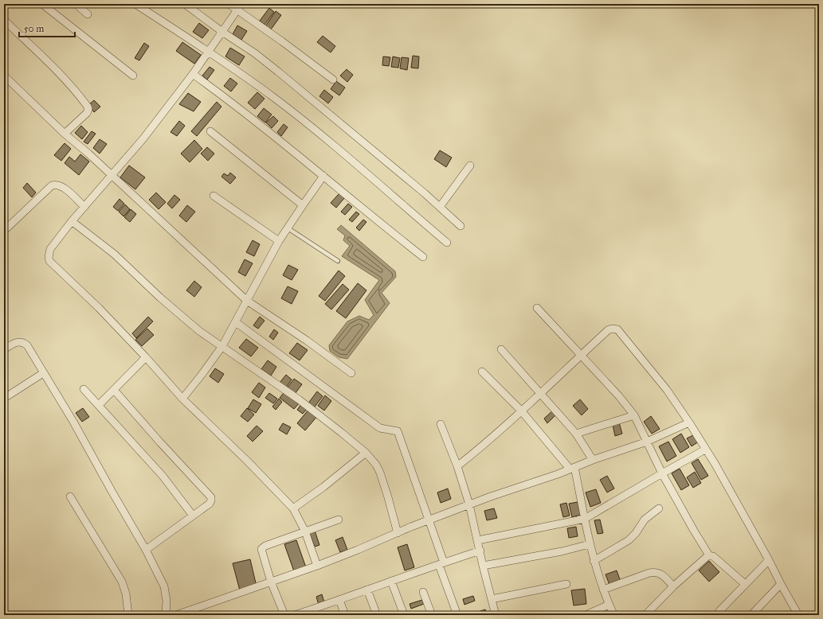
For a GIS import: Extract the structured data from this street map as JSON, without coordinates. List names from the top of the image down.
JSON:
{
  "scale_bar": "50 m"
}
